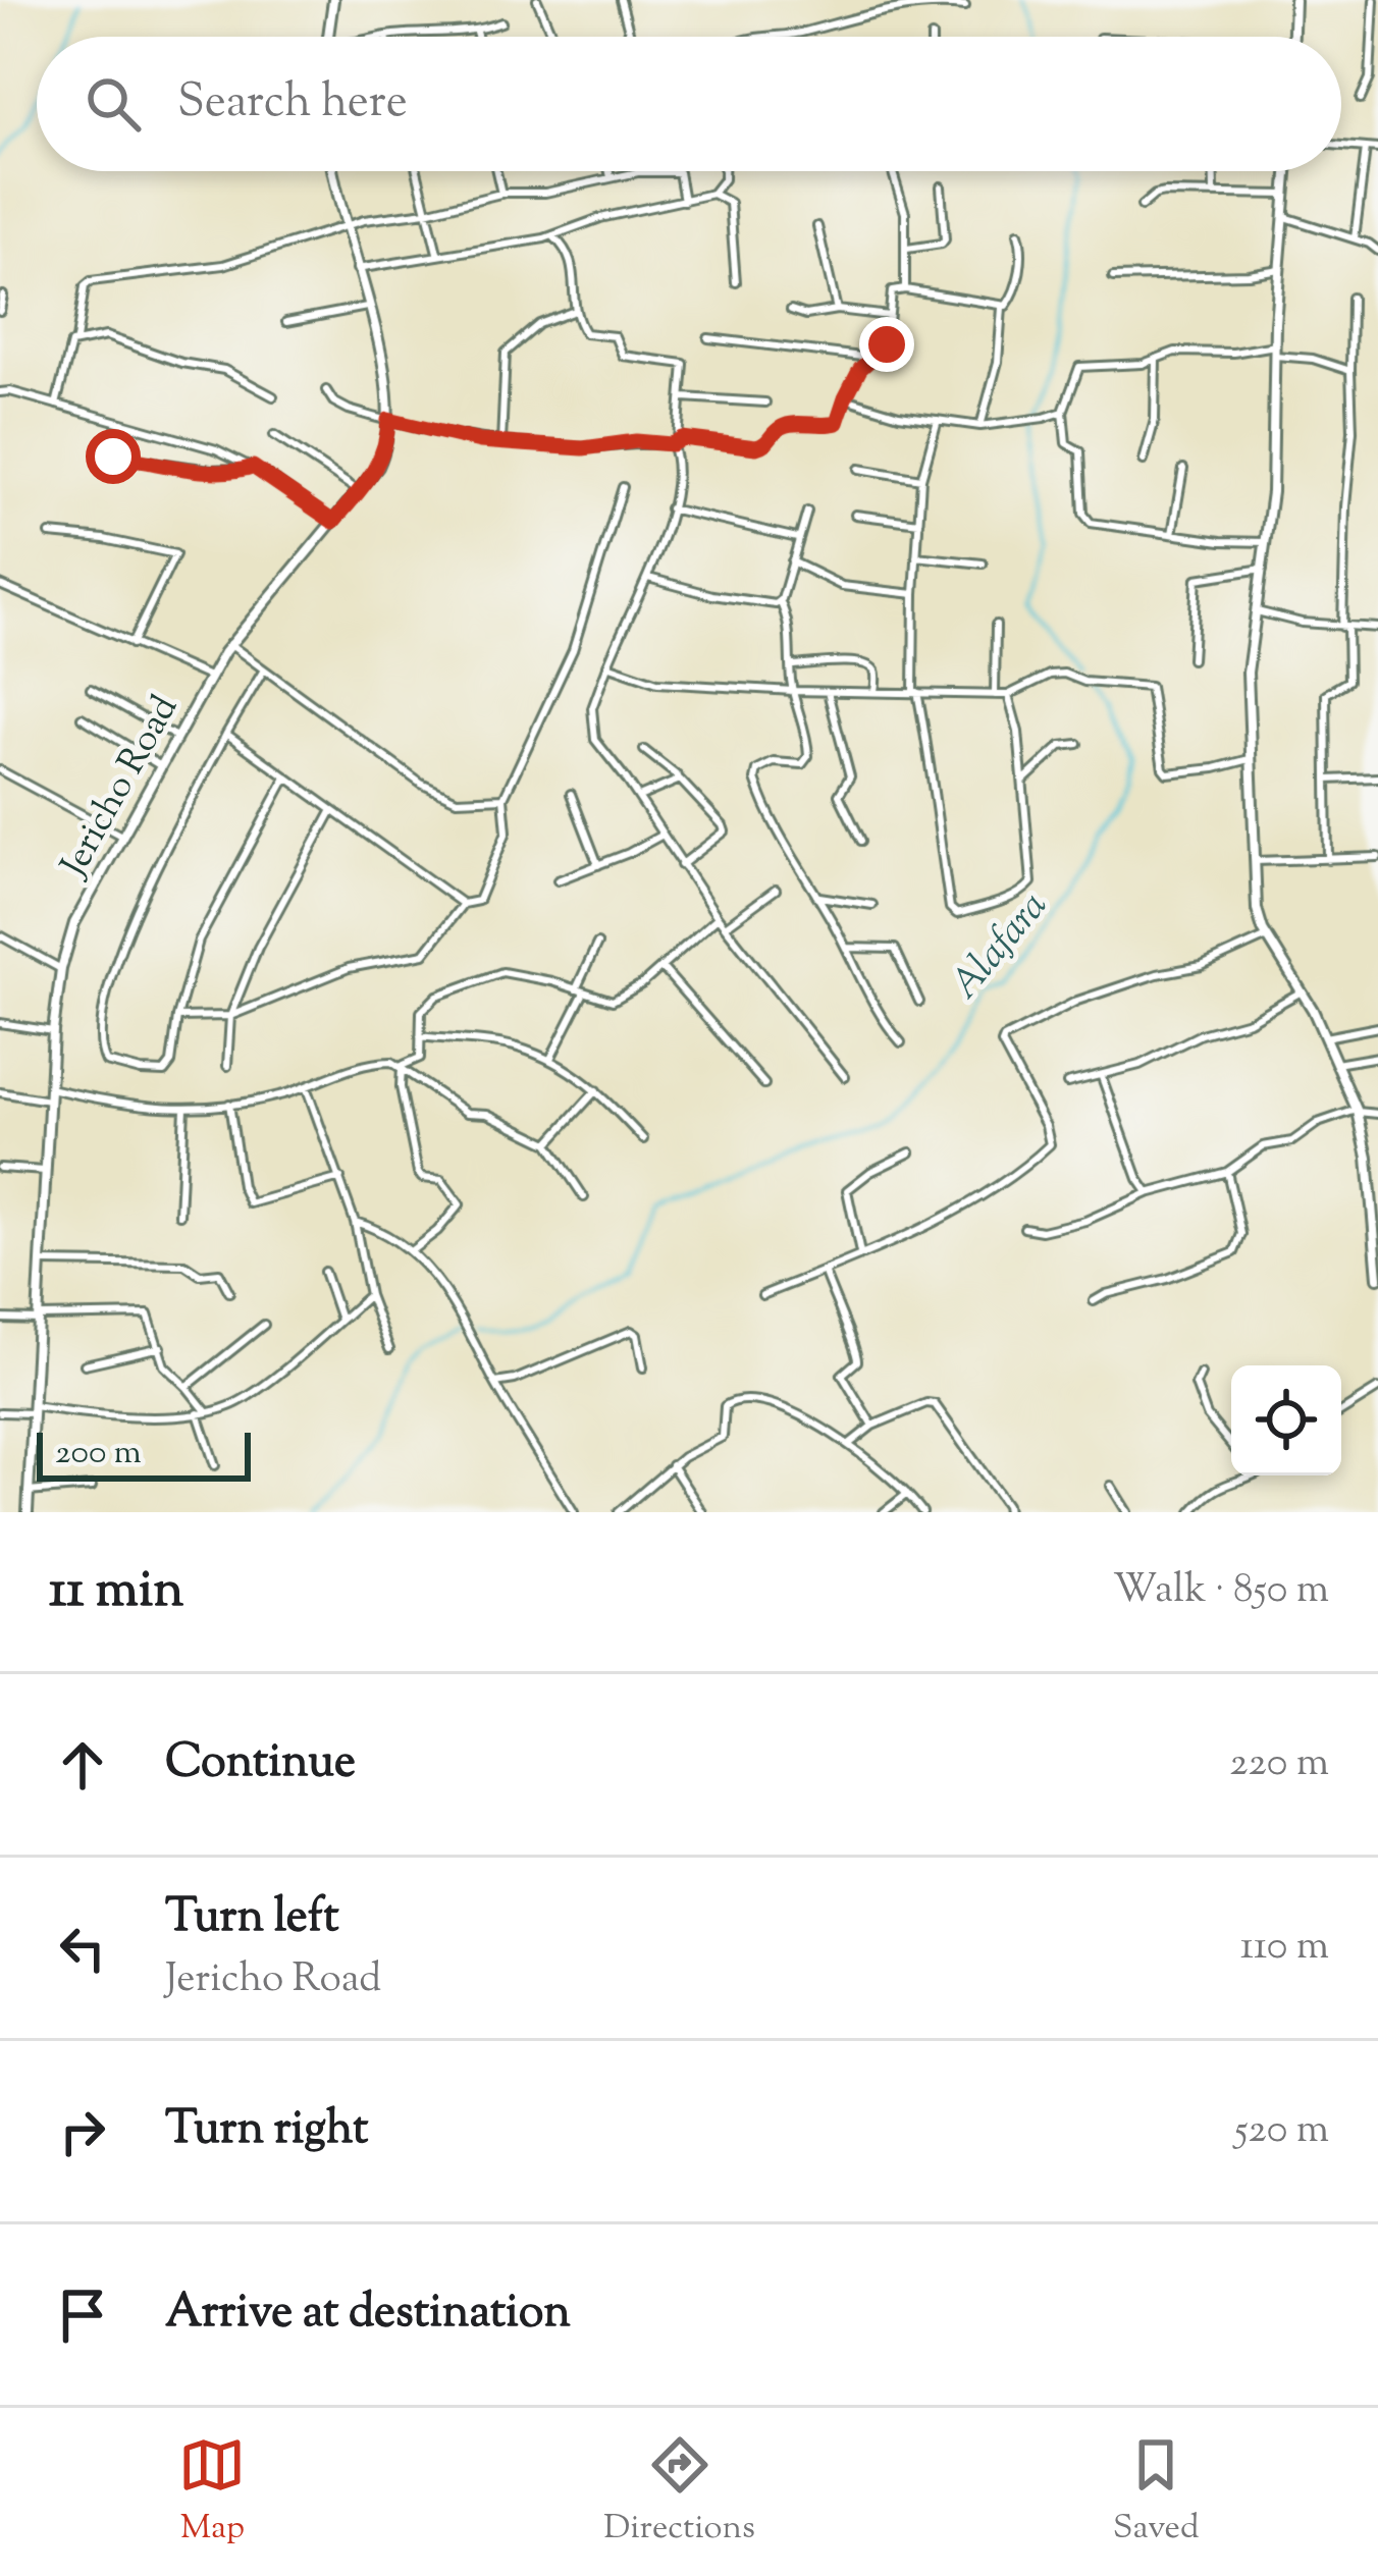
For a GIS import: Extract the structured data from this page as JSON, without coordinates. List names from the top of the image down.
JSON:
{
  "streets": {
    "street": ["Jericho Road"]
  },
  "water": ["Alafara"],
  "scale_bar": "200 m",
  "page": {
    "search": "Search here",
    "scale": "200 m",
    "heading": ["11 min", "Walk · 850 m"],
    "list": [
      ["Continue", "220 m"],
      ["Turn left", "Jericho Road", "110 m"],
      ["Turn right", "520 m"],
      "Arrive at destination"
    ],
    "nav": ["Map", "Directions", "Saved"]
  }
}
